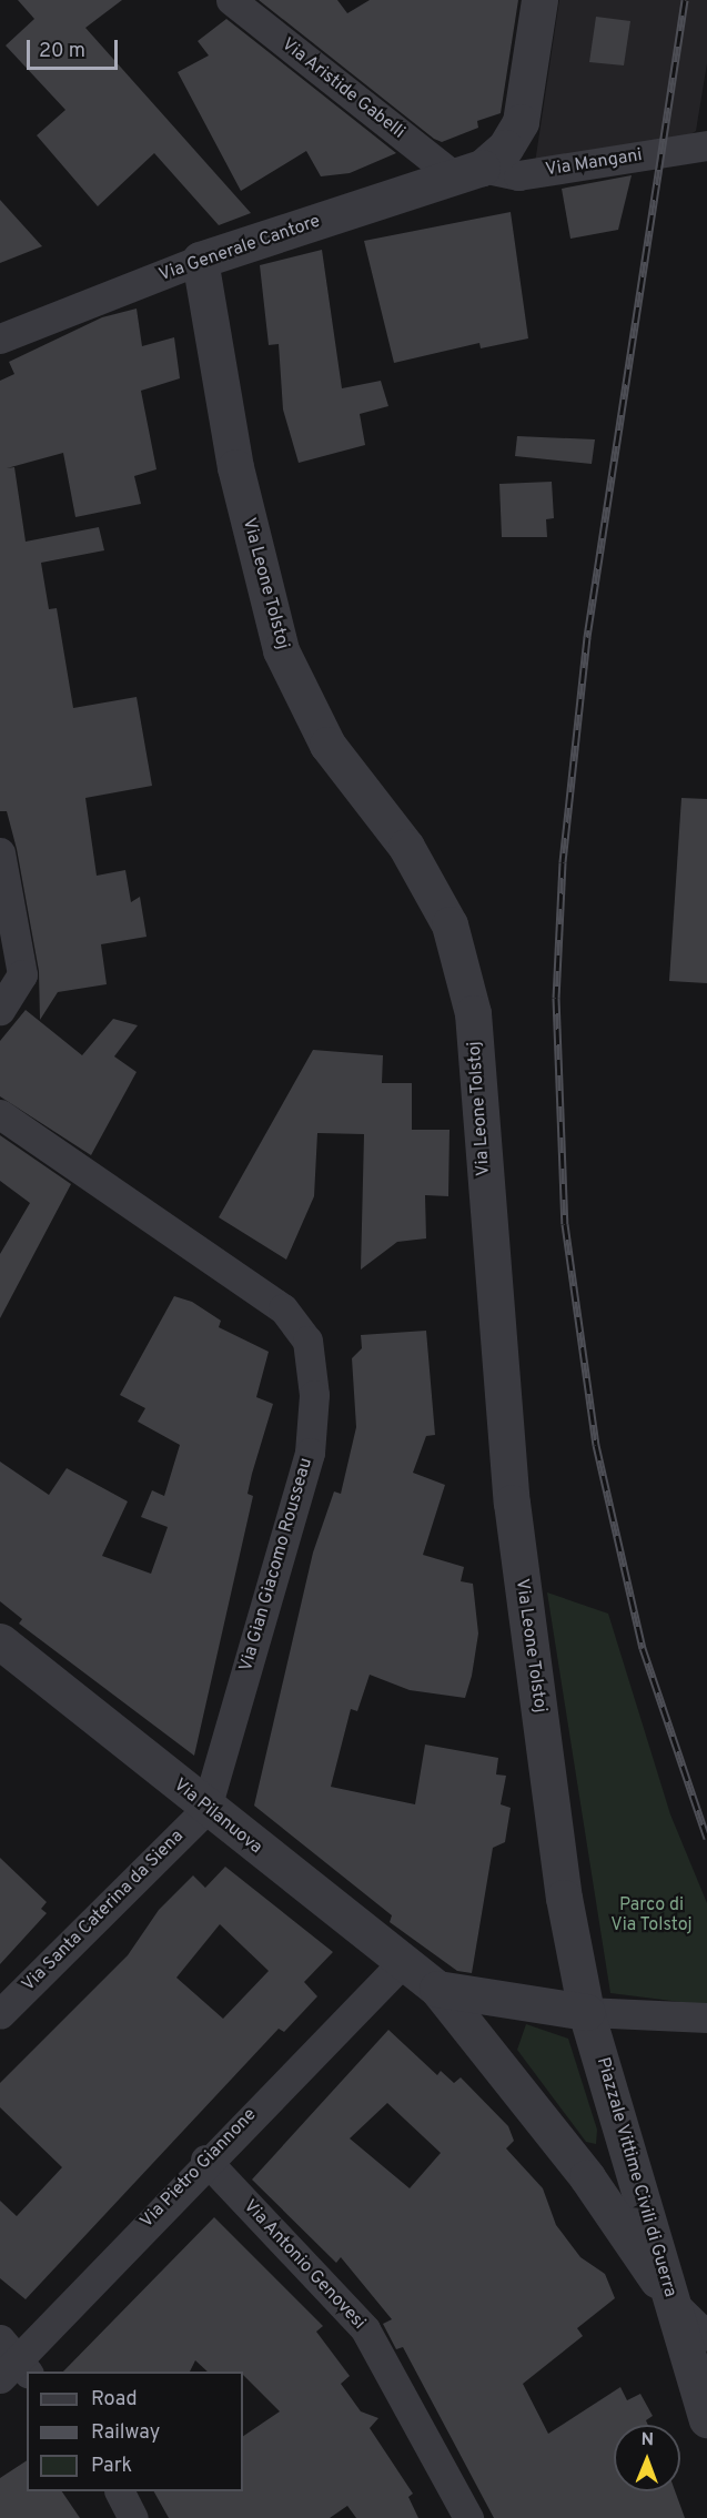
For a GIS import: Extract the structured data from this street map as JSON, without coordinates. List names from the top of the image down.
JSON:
{
  "streets": {
    "street": [
      "Via Aristide Gabelli",
      "Via Mangani",
      "Via Generale Cantore",
      "Via Leone Tolstoj",
      "Via Gian Giacomo Rousseau",
      "Via Pilanuova",
      "Via Santa Caterina da Siena",
      "Via Pietro Giannone",
      "Piazzale Vittime Civili di Guerra",
      "Via Antonio Genovesi"
    ]
  },
  "crossings": [
    ["Via Aristide Gabelli", "Via Mangani"],
    ["Via Aristide Gabelli", "Via Generale Cantore"],
    ["Via Mangani", "Via Generale Cantore"],
    ["Via Generale Cantore", "Via Leone Tolstoj"],
    ["Via Leone Tolstoj", "Piazzale Vittime Civili di Guerra"],
    ["Via Gian Giacomo Rousseau", "Via Pilanuova"],
    ["Via Gian Giacomo Rousseau", "Via Santa Caterina da Siena"],
    ["Via Pilanuova", "Via Santa Caterina da Siena"],
    ["Via Pilanuova", "Via Pietro Giannone"],
    ["Via Pilanuova", "Piazzale Vittime Civili di Guerra"],
    ["Via Pietro Giannone", "Via Antonio Genovesi"]
  ],
  "parks": ["Parco di Via Tolstoj"],
  "legend": ["Road", "Railway", "Park"],
  "scale_bar": "20 m",
  "north": "top"
}
